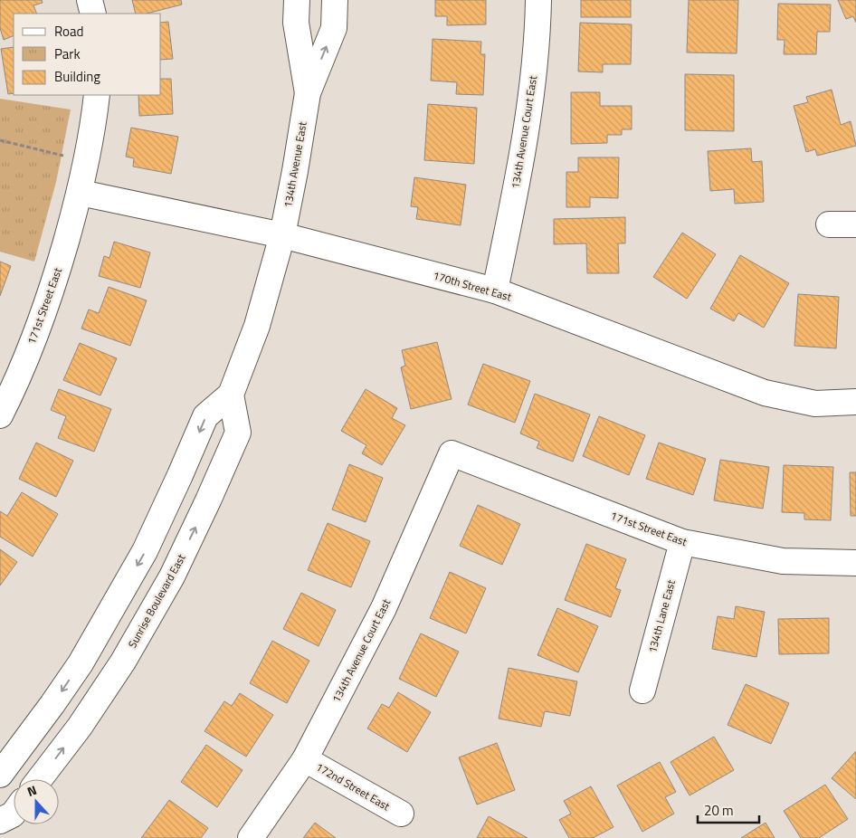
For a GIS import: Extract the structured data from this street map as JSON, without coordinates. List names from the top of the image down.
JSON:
{
  "streets": {
    "street": [
      "134th Avenue Court East",
      "134th Avenue East",
      "170th Street East",
      "171st Street East",
      "Sunrise Boulevard East",
      "134th Lane East",
      "172nd Street East"
    ]
  },
  "crossings": [
    ["134th Avenue Court East", "170th Street East"],
    ["134th Avenue Court East", "171st Street East"],
    ["134th Avenue Court East", "172nd Street East"],
    ["134th Avenue East", "170th Street East"],
    ["134th Avenue East", "Sunrise Boulevard East"],
    ["170th Street East", "171st Street East"],
    ["170th Street East", "Sunrise Boulevard East"],
    ["171st Street East", "134th Lane East"]
  ],
  "legend": ["Road", "Park", "Building"],
  "scale_bar": "20 m",
  "north": "top"
}
